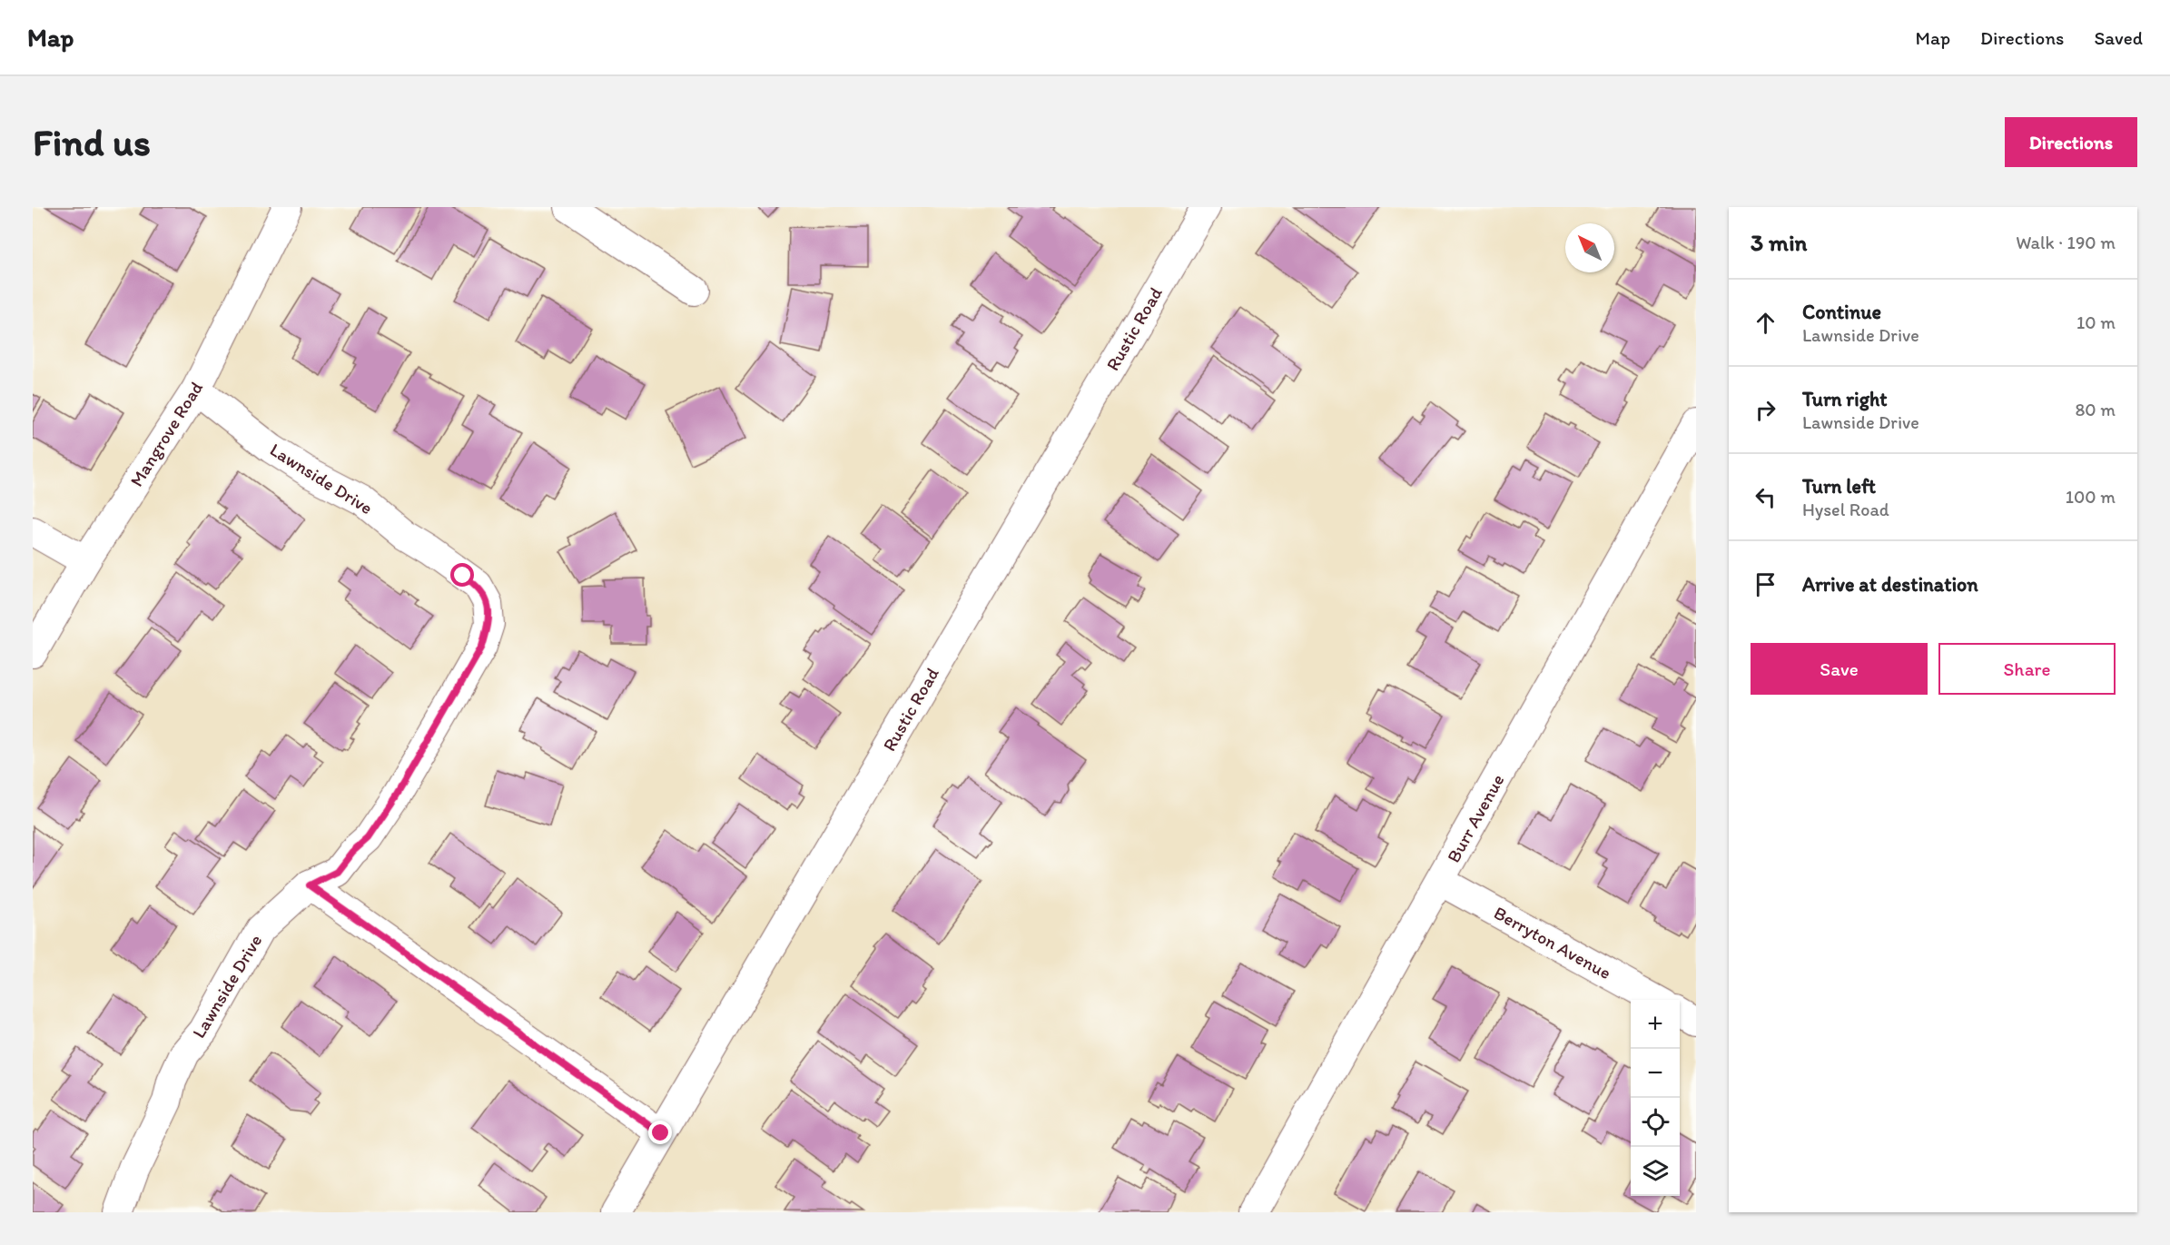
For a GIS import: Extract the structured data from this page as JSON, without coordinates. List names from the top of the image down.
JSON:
{
  "streets": {
    "street": [
      "Rustic Road",
      "Mangrove Road",
      "Lawnside Drive",
      "Burr Avenue",
      "Berryton Avenue"
    ]
  },
  "crossings": [
    ["Mangrove Road", "Lawnside Drive"],
    ["Burr Avenue", "Berryton Avenue"]
  ],
  "north": "top left",
  "page": {
    "header": "Map",
    "nav": ["Map", "Directions", "Saved"],
    "buttons": [
      "Directions",
      ["Save", "Share"]
    ],
    "title": "Find us",
    "heading": ["3 min", "Walk · 190 m"],
    "list": [
      ["Continue", "Lawnside Drive", "10 m"],
      ["Turn right", "Lawnside Drive", "80 m"],
      ["Turn left", "Hysel Road", "100 m"],
      "Arrive at destination"
    ],
    "map_buttons": ["+", "−"]
  }
}
